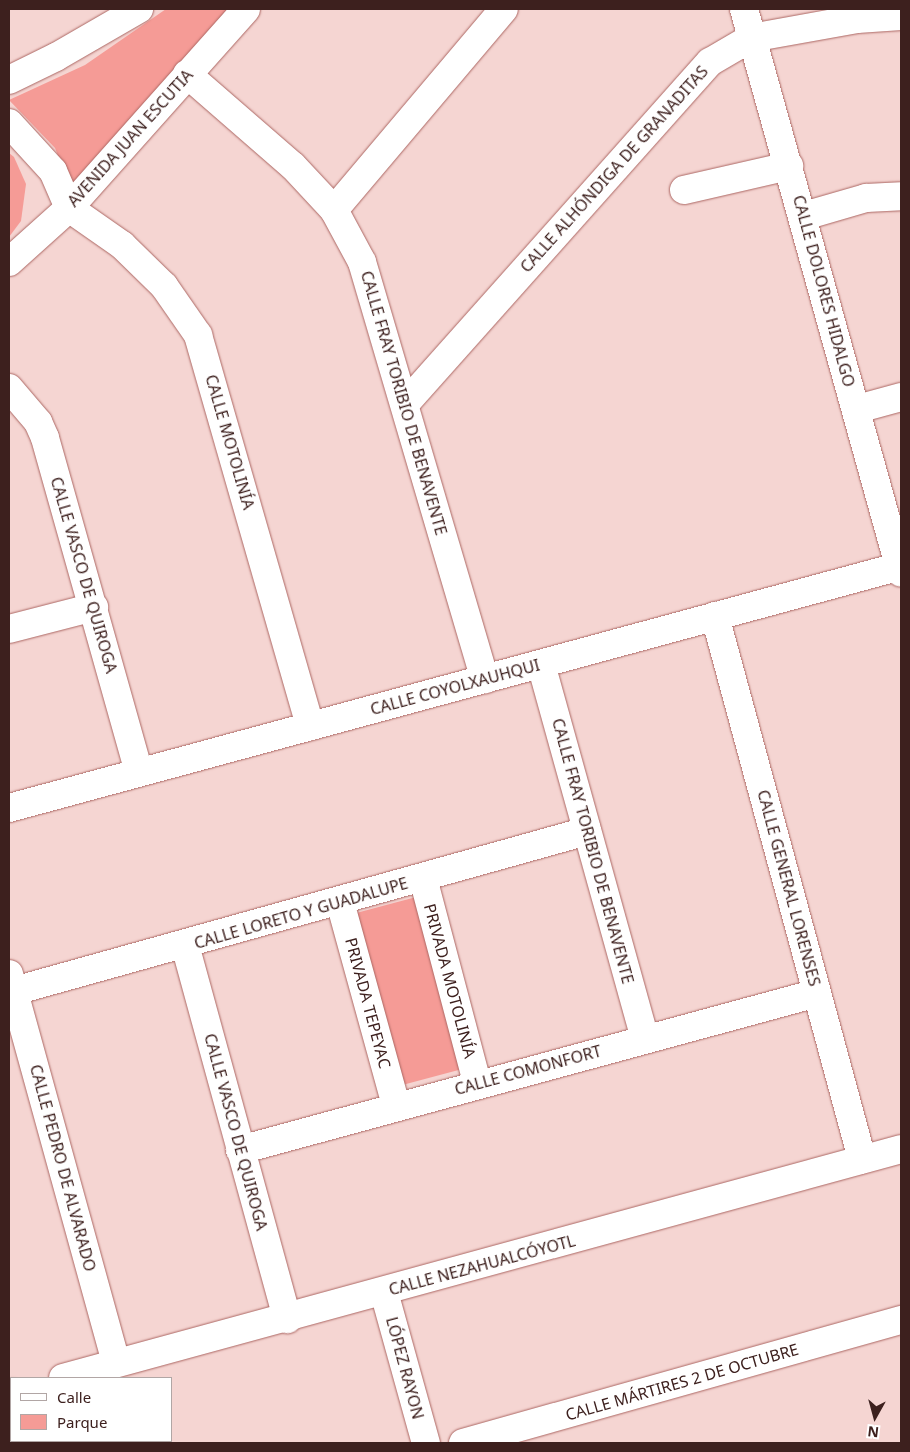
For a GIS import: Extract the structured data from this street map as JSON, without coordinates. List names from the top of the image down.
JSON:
{
  "streets": {
    "street": [
      "AVENIDA JUAN ESCUTIA",
      "CALLE ALHÓNDIGA DE GRANADITAS",
      "CALLE DOLORES HIDALGO",
      "CALLE FRAY TORIBIO DE BENAVENTE",
      "CALLE MOTOLINÍA",
      "CALLE VASCO DE QUIROGA",
      "CALLE COYOLXAUHQUI",
      "CALLE GENERAL LORENSES",
      "CALLE LORETO Y GUADALUPE",
      "PRIVADA MOTOLINÍA",
      "PRIVADA TEPEYAC",
      "CALLE COMONFORT",
      "CALLE PEDRO DE ALVARADO",
      "CALLE NEZAHUALCÓYOTL",
      "LÓPEZ RAYON",
      "CALLE MÁRTIRES 2 DE OCTUBRE"
    ]
  },
  "crossings": [
    ["AVENIDA JUAN ESCUTIA", "CALLE FRAY TORIBIO DE BENAVENTE"],
    ["AVENIDA JUAN ESCUTIA", "CALLE MOTOLINÍA"],
    ["CALLE ALHÓNDIGA DE GRANADITAS", "CALLE DOLORES HIDALGO"],
    ["CALLE ALHÓNDIGA DE GRANADITAS", "CALLE FRAY TORIBIO DE BENAVENTE"],
    ["CALLE DOLORES HIDALGO", "CALLE COYOLXAUHQUI"],
    ["CALLE FRAY TORIBIO DE BENAVENTE", "CALLE COYOLXAUHQUI"],
    ["CALLE FRAY TORIBIO DE BENAVENTE", "CALLE LORETO Y GUADALUPE"],
    ["CALLE FRAY TORIBIO DE BENAVENTE", "CALLE COMONFORT"],
    ["CALLE MOTOLINÍA", "CALLE COYOLXAUHQUI"],
    ["CALLE VASCO DE QUIROGA", "CALLE COYOLXAUHQUI"],
    ["CALLE VASCO DE QUIROGA", "CALLE LORETO Y GUADALUPE"],
    ["CALLE VASCO DE QUIROGA", "CALLE COMONFORT"],
    ["CALLE VASCO DE QUIROGA", "CALLE NEZAHUALCÓYOTL"],
    ["CALLE COYOLXAUHQUI", "CALLE GENERAL LORENSES"],
    ["CALLE GENERAL LORENSES", "CALLE COMONFORT"],
    ["CALLE GENERAL LORENSES", "CALLE NEZAHUALCÓYOTL"],
    ["CALLE LORETO Y GUADALUPE", "PRIVADA MOTOLINÍA"],
    ["CALLE LORETO Y GUADALUPE", "PRIVADA TEPEYAC"],
    ["CALLE LORETO Y GUADALUPE", "CALLE PEDRO DE ALVARADO"],
    ["PRIVADA MOTOLINÍA", "CALLE COMONFORT"],
    ["PRIVADA TEPEYAC", "CALLE COMONFORT"],
    ["CALLE PEDRO DE ALVARADO", "CALLE NEZAHUALCÓYOTL"],
    ["CALLE NEZAHUALCÓYOTL", "LÓPEZ RAYON"]
  ],
  "legend": ["Calle", "Parque"],
  "north": "bottom"
}
